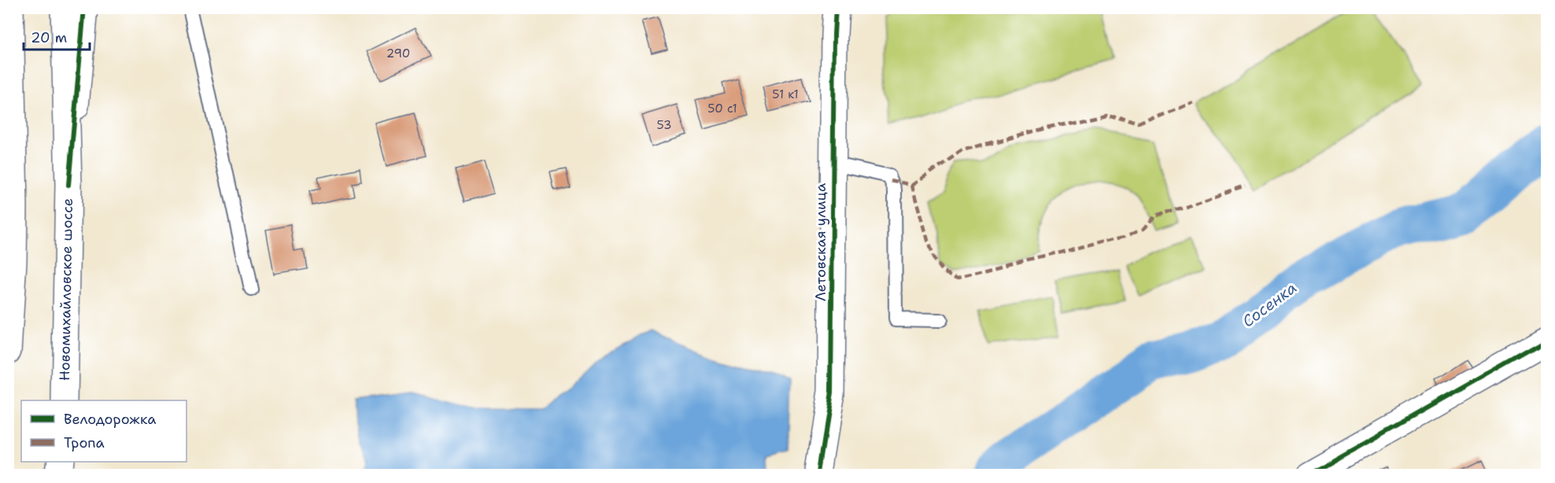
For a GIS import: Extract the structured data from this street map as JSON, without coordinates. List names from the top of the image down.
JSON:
{
  "streets": {
    "street": ["Летовская улица", "Новомихайловское шоссе"]
  },
  "water": ["Сосенка"],
  "house_numbers": [
    "290",
    "51 к1",
    "50 с1",
    "53"
  ],
  "legend": ["Велодорожка", "Тропа"],
  "scale_bar": "20 m"
}
